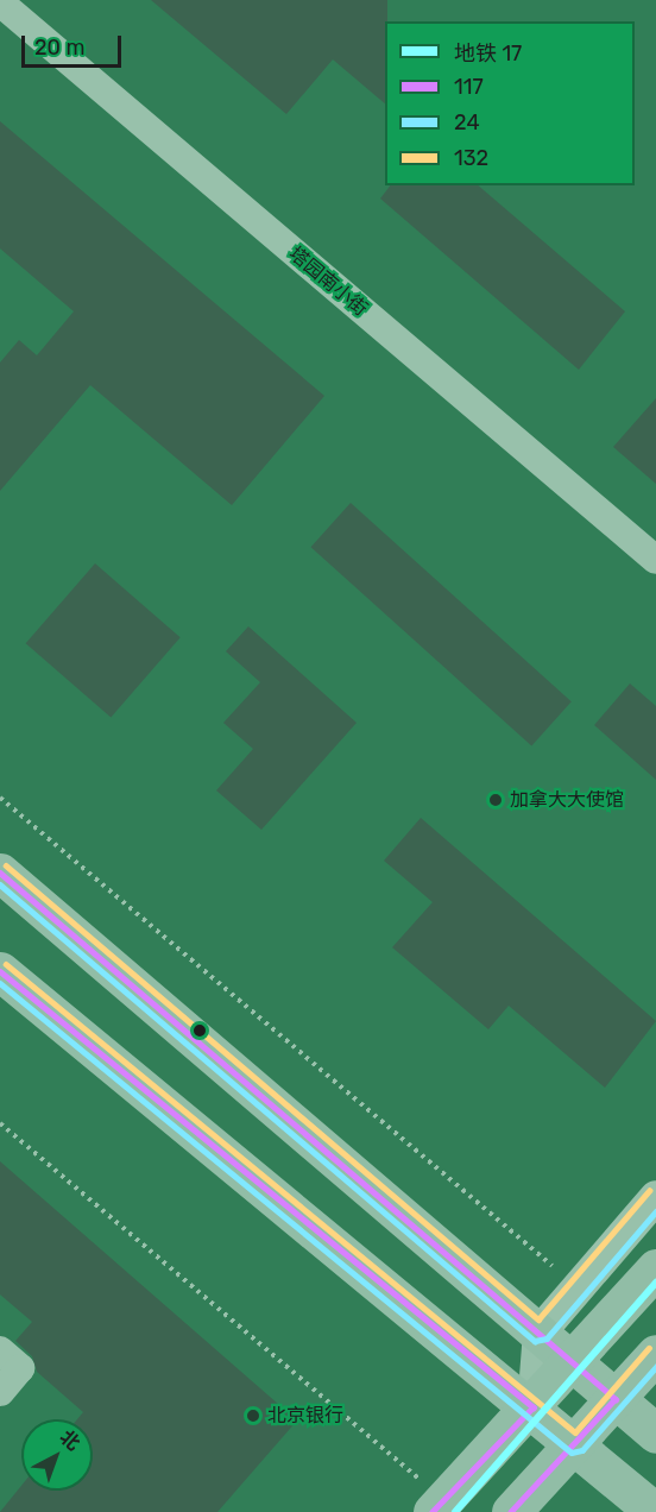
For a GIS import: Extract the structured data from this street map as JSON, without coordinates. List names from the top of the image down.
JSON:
{
  "streets": {
    "street": ["塔园南小街"]
  },
  "places": ["加拿大大使馆", "北京银行"],
  "lines": [
    "transit line 132",
    "transit line 117",
    "transit line 24",
    "metro line 17"
  ],
  "legend": [
    "地铁 17",
    "117",
    "24",
    "132"
  ],
  "scale_bar": "20 m",
  "north": "top right"
}
